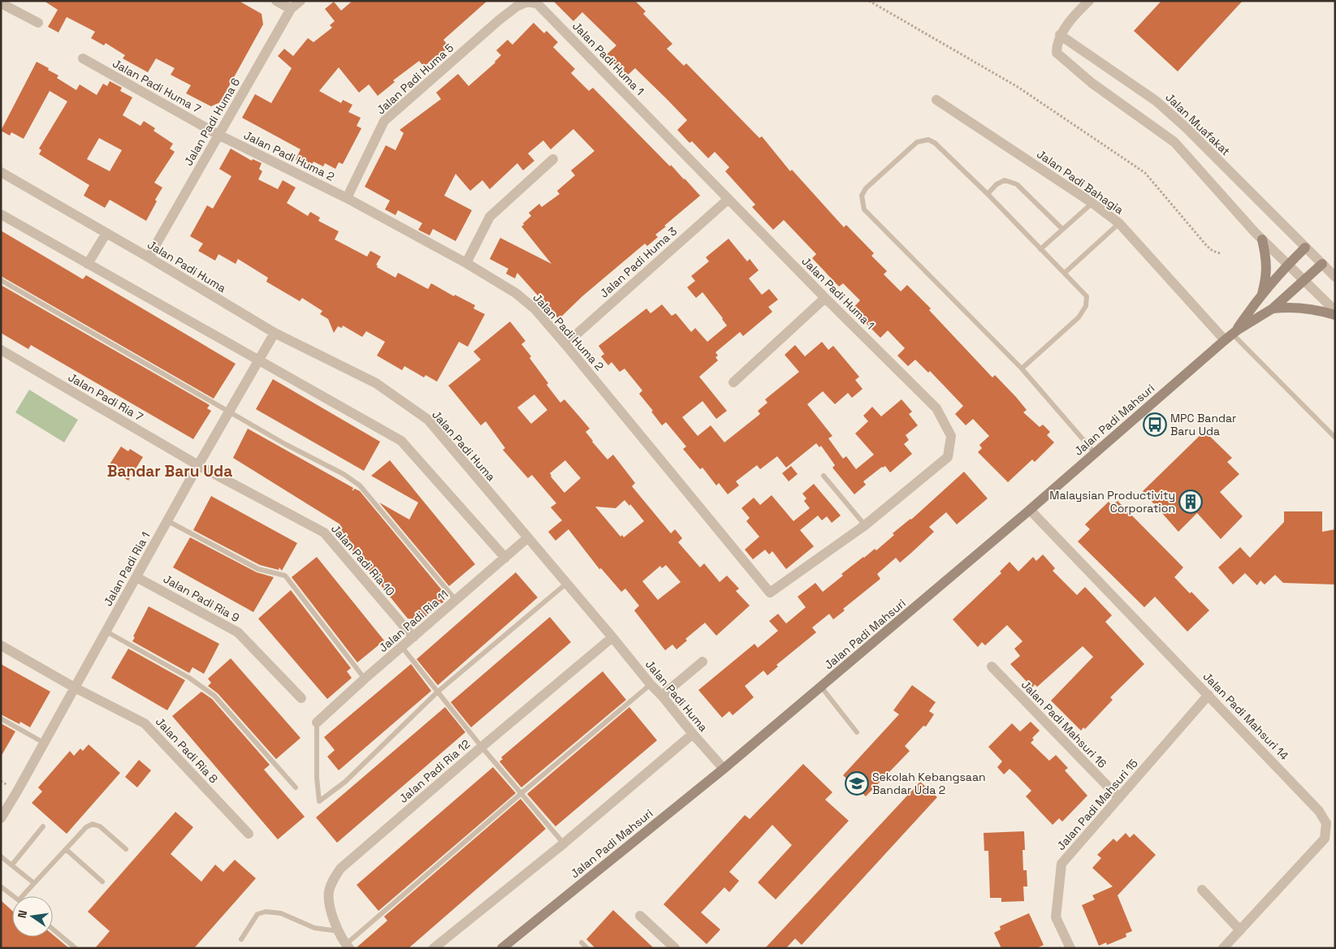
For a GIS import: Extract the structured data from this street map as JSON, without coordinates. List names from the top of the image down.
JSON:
{
  "streets": {
    "main road": ["Jalan Padi Mahsuri"],
    "street": [
      "Jalan Padi Huma 1",
      "Jalan Padi Huma 5",
      "Jalan Padi Huma 7",
      "Jalan Padi Huma 6",
      "Jalan Muafakat",
      "Jalan Padi Huma 2",
      "Jalan Padi Bahagia",
      "Jalan Padi Huma 3",
      "Jalan Padi Huma",
      "Jalan Padi Ria 7",
      "Jalan Padi Ria 10",
      "Jalan Padi Ria 1",
      "Jalan Padi Ria 9",
      "Jalan Padi Ria 11",
      "Jalan Padi Mahsuri 14",
      "Jalan Padi Mahsuri 16",
      "Jalan Padi Ria 8",
      "Jalan Padi Ria 12",
      "Jalan Padi Mahsuri 15"
    ]
  },
  "crossings": [
    ["Jalan Padi Huma 1", "Jalan Padi Huma 5"],
    ["Jalan Padi Huma 1", "Jalan Padi Huma 2"],
    ["Jalan Padi Huma 1", "Jalan Padi Huma 3"],
    ["Jalan Padi Huma 5", "Jalan Padi Huma 2"],
    ["Jalan Padi Huma 7", "Jalan Padi Huma 6"],
    ["Jalan Padi Huma 7", "Jalan Padi Huma 2"],
    ["Jalan Padi Huma 6", "Jalan Padi Huma 2"],
    ["Jalan Padi Huma 6", "Jalan Padi Huma"],
    ["Jalan Muafakat", "Jalan Padi Mahsuri"],
    ["Jalan Padi Huma 2", "Jalan Padi Huma 3"],
    ["Jalan Padi Bahagia", "Jalan Padi Mahsuri"],
    ["Jalan Padi Huma", "Jalan Padi Mahsuri"],
    ["Jalan Padi Huma", "Jalan Padi Ria 1"],
    ["Jalan Padi Huma", "Jalan Padi Ria 11"],
    ["Jalan Padi Huma", "Jalan Padi Ria 12"],
    ["Jalan Padi Ria 7", "Jalan Padi Ria 10"],
    ["Jalan Padi Ria 7", "Jalan Padi Ria 1"],
    ["Jalan Padi Mahsuri", "Jalan Padi Mahsuri 14"],
    ["Jalan Padi Ria 10", "Jalan Padi Ria 1"],
    ["Jalan Padi Ria 10", "Jalan Padi Ria 11"],
    ["Jalan Padi Ria 1", "Jalan Padi Ria 9"],
    ["Jalan Padi Ria 1", "Jalan Padi Ria 8"],
    ["Jalan Padi Mahsuri 14", "Jalan Padi Mahsuri 15"],
    ["Jalan Padi Mahsuri 16", "Jalan Padi Mahsuri 15"]
  ],
  "districts": ["Bandar Baru Uda"],
  "places": {
    "bus stop": ["MPC Bandar Baru Uda"],
    "building": ["Malaysian Productivity Corporation"],
    "school or university": ["Sekolah Kebangsaan Bandar Uda 2"]
  },
  "north": "left"
}
